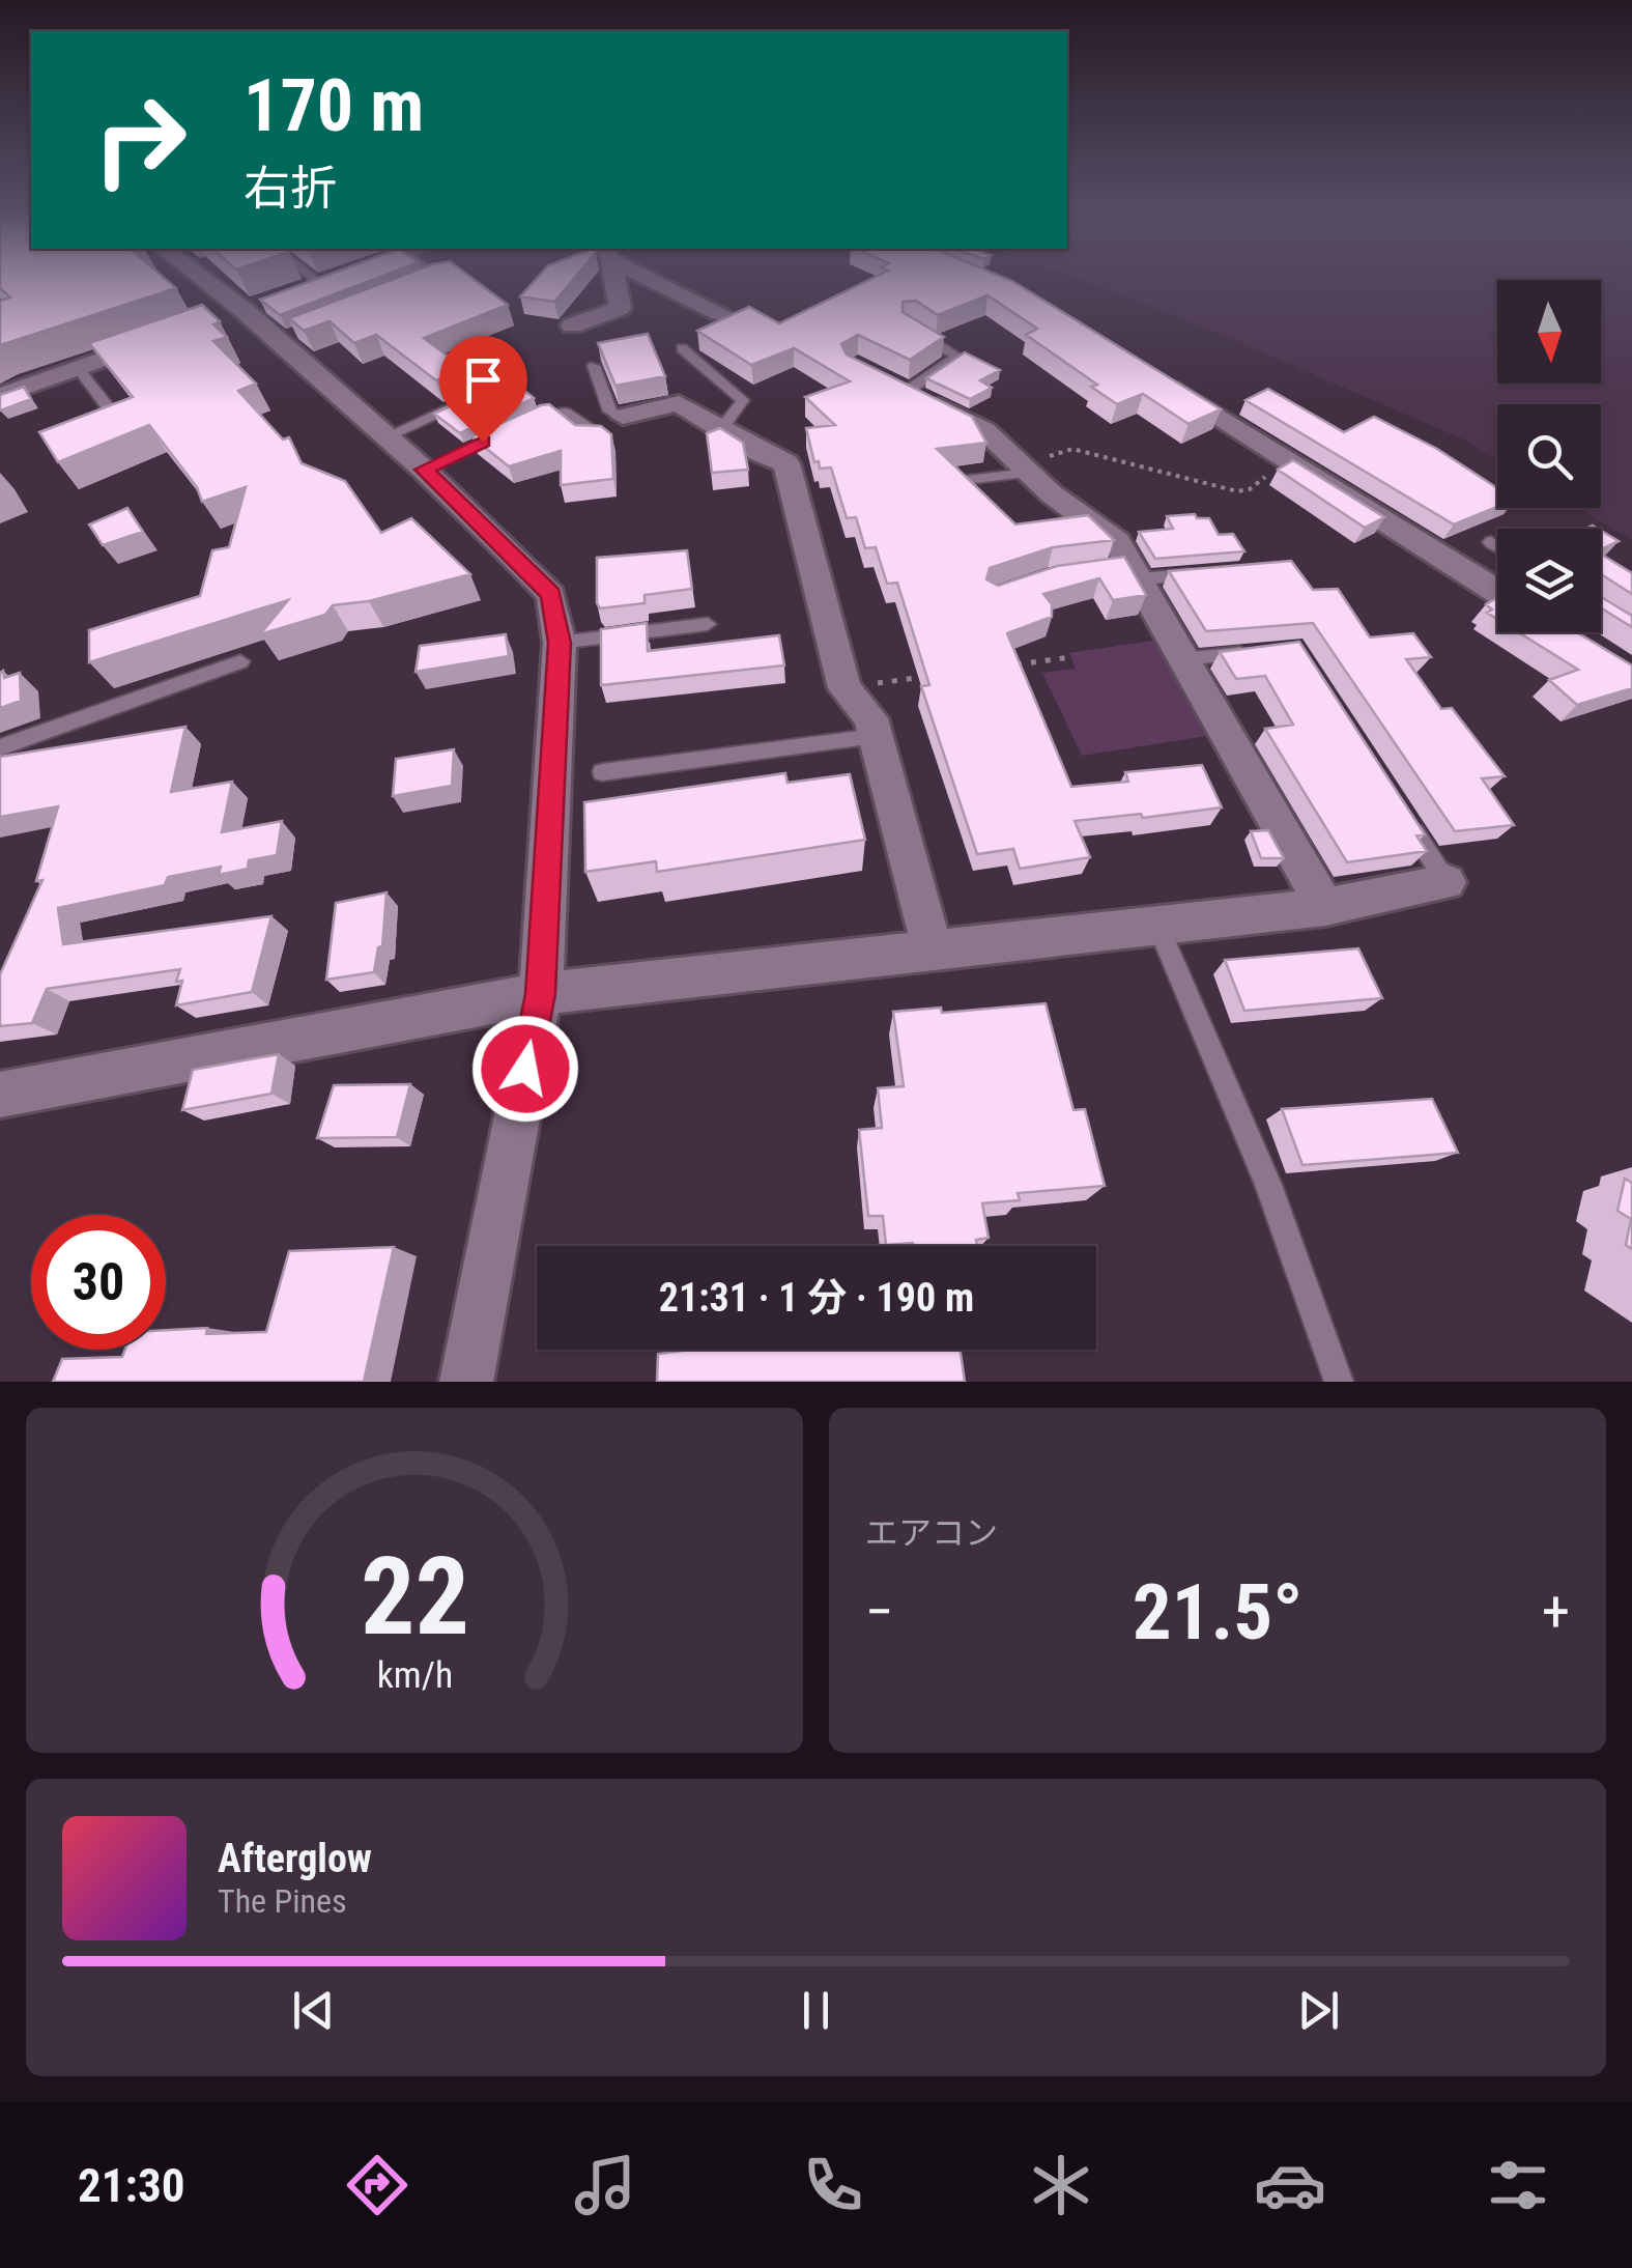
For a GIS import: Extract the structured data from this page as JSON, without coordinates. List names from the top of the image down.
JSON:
{
  "north": "bottom",
  "page": {
    "turn": ["170 m", "右折"],
    "limit": "30",
    "trip": "21:31 · 1 分 · 190 m",
    "tile": "エアコン",
    "heat": ["−", "21.5°", "+"],
    "song": ["Afterglow", "The Pines"],
    "tabs": "21:30",
    "gauge": ["22", "km/h"]
  }
}
